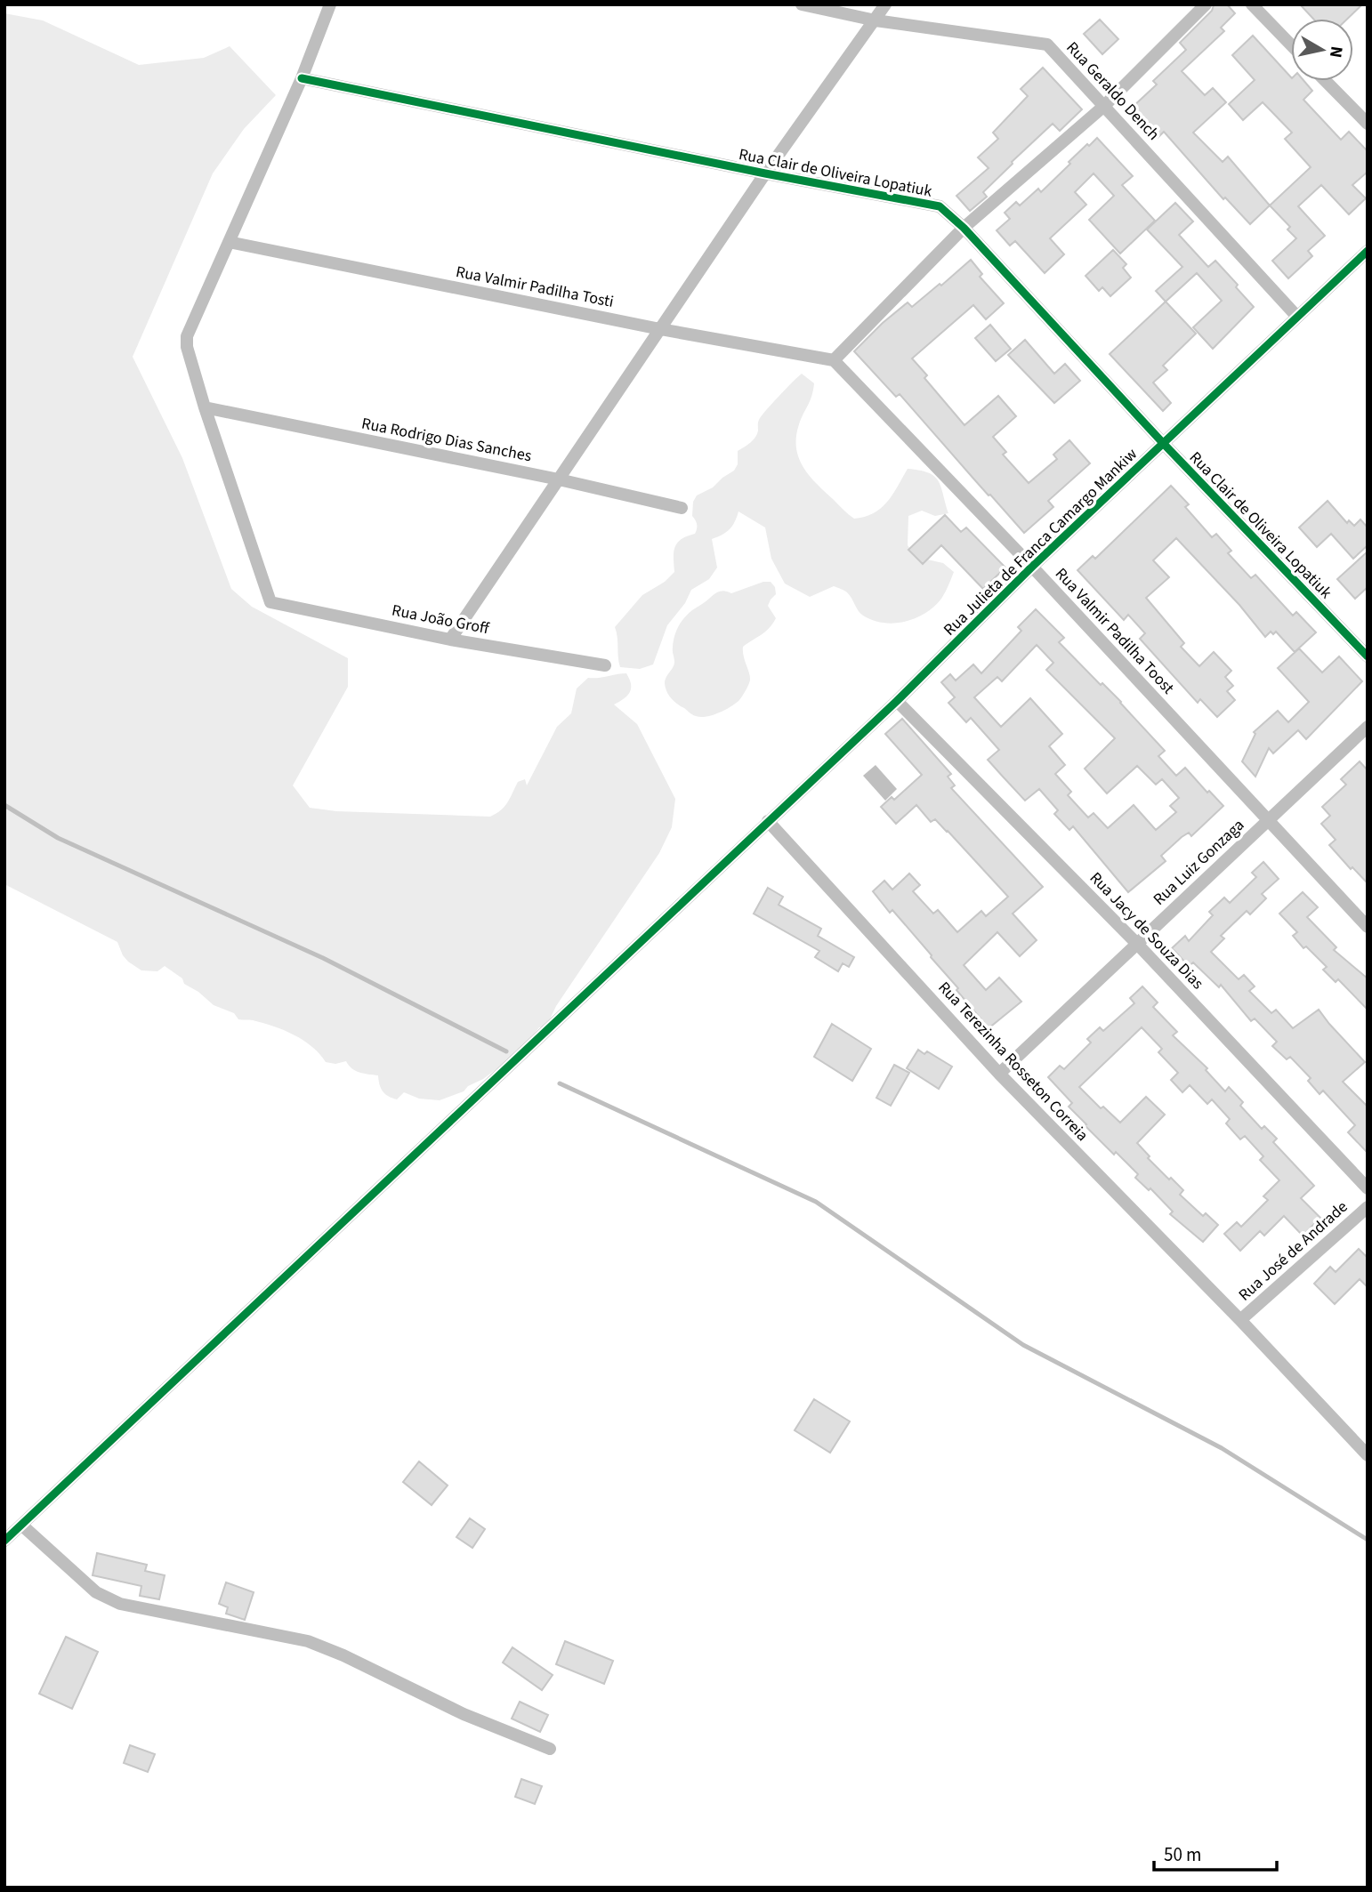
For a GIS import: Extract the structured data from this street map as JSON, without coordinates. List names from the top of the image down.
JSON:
{
  "streets": {
    "street": [
      "Rua Geraldo Dench",
      "Rua Clair de Oliveira Lopatiuk",
      "Rua Valmir Padilha Tosti",
      "Rua Rodrigo Dias Sanches",
      "Rua Julieta de Franca Camargo Mankiw",
      "Rua João Groff",
      "Rua Valmir Padilha Toost",
      "Rua Luiz Gonzaga",
      "Rua Jacy de Souza Dias",
      "Rua Terezinha Rosseton Correia",
      "Rua José de Andrade"
    ]
  },
  "crossings": [
    ["Rua Geraldo Dench", "Rua Julieta de Franca Camargo Mankiw"],
    ["Rua Clair de Oliveira Lopatiuk", "Rua Julieta de Franca Camargo Mankiw"],
    ["Rua Valmir Padilha Tosti", "Rua Valmir Padilha Toost"],
    ["Rua Rodrigo Dias Sanches", "Rua João Groff"],
    ["Rua Julieta de Franca Camargo Mankiw", "Rua Valmir Padilha Toost"],
    ["Rua Julieta de Franca Camargo Mankiw", "Rua Jacy de Souza Dias"],
    ["Rua Julieta de Franca Camargo Mankiw", "Rua Terezinha Rosseton Correia"],
    ["Rua Valmir Padilha Toost", "Rua Luiz Gonzaga"],
    ["Rua Luiz Gonzaga", "Rua Jacy de Souza Dias"],
    ["Rua Luiz Gonzaga", "Rua Terezinha Rosseton Correia"],
    ["Rua Terezinha Rosseton Correia", "Rua José de Andrade"]
  ],
  "scale_bar": "50 m",
  "north": "right"
}
